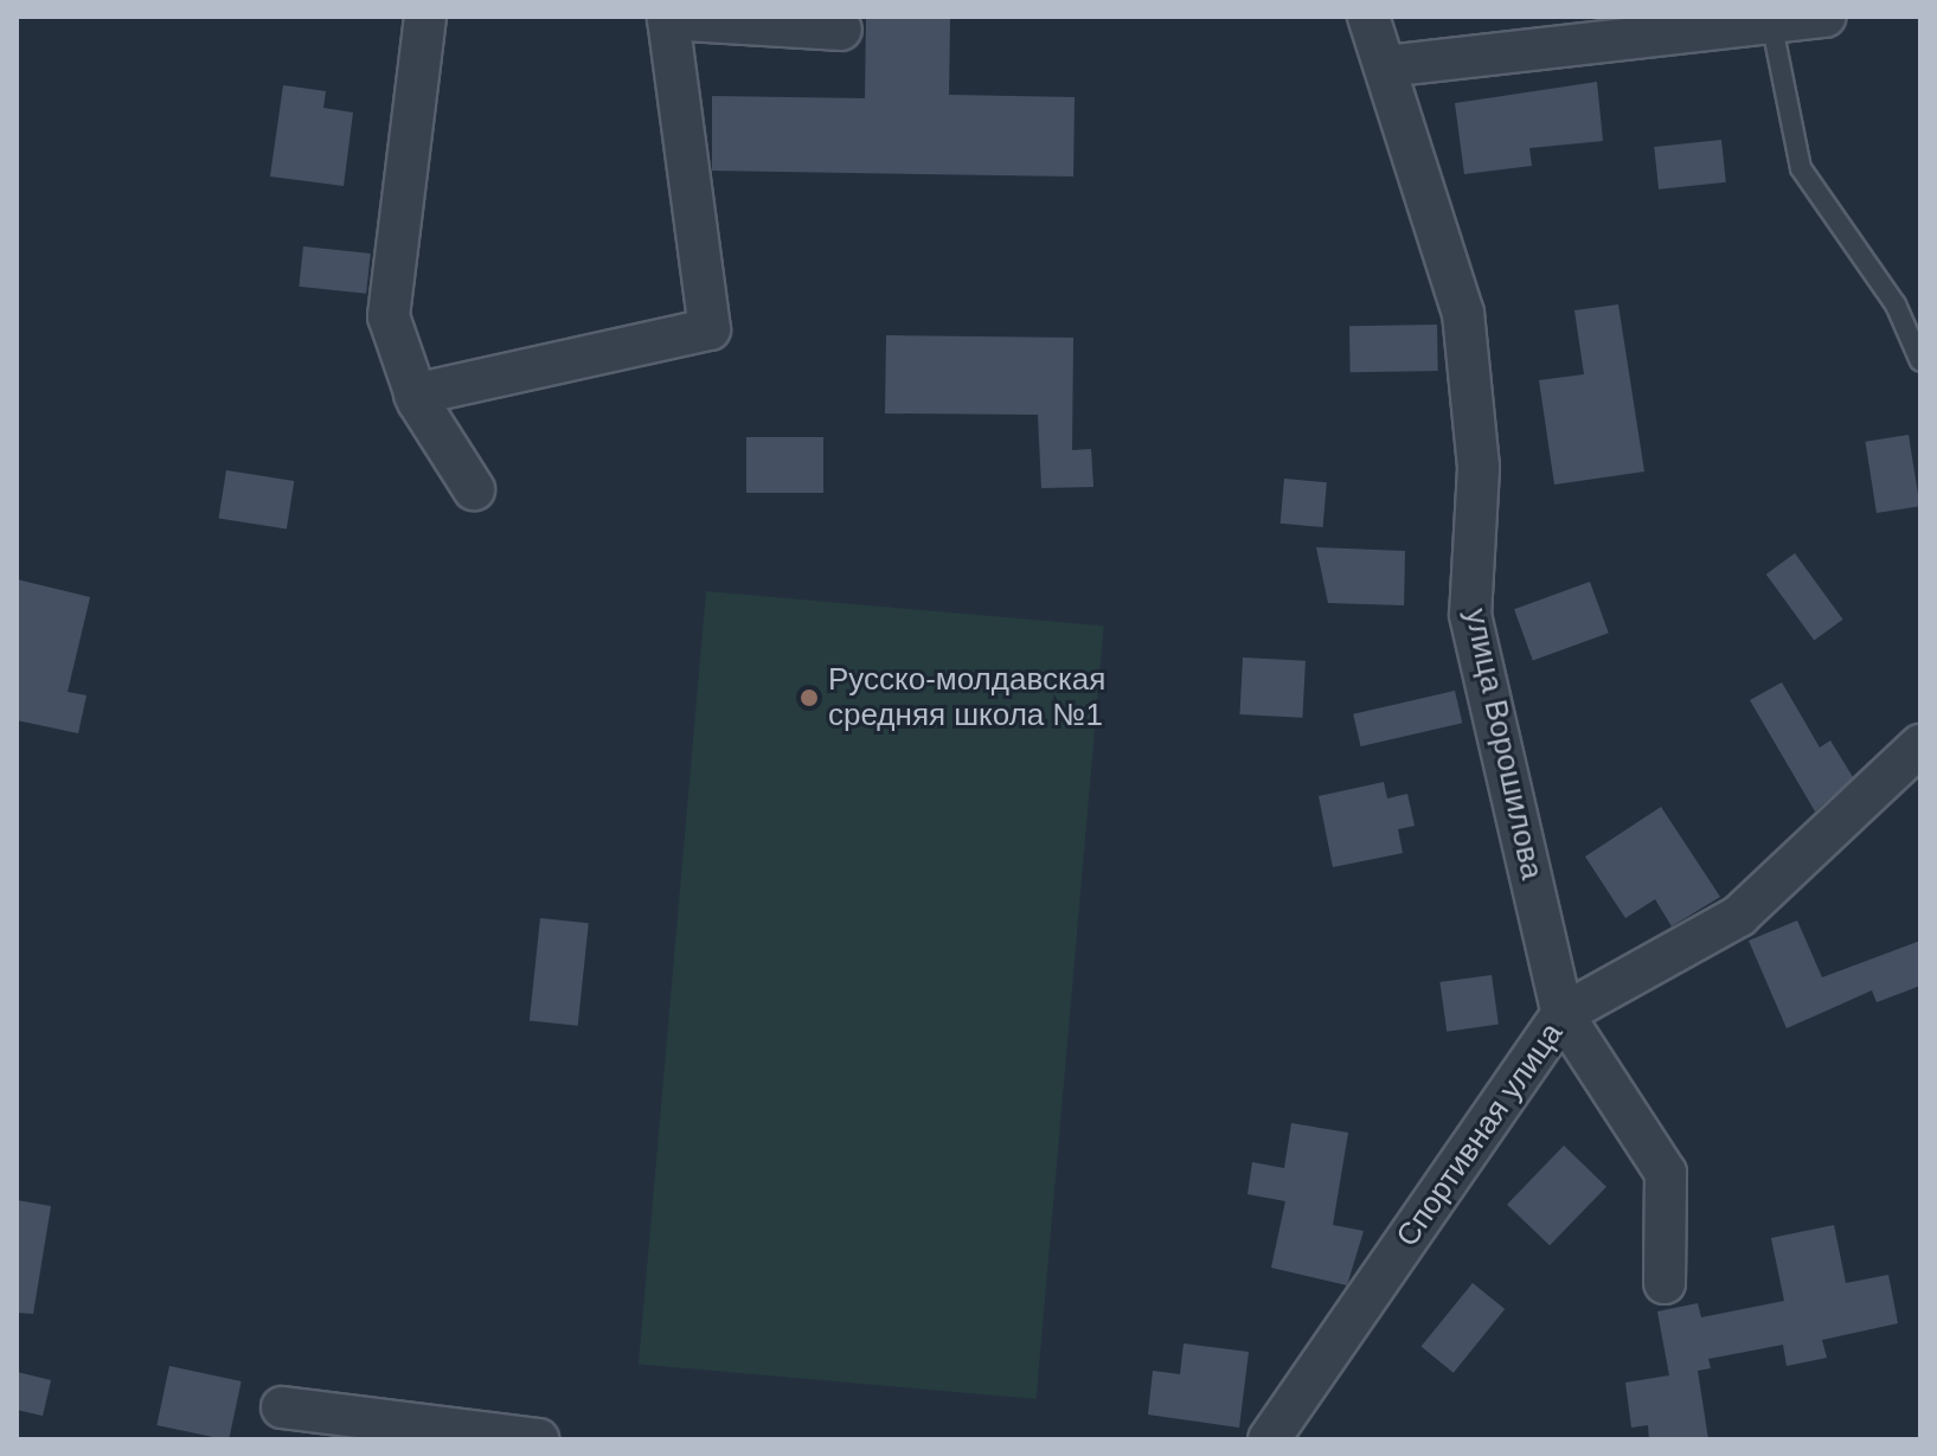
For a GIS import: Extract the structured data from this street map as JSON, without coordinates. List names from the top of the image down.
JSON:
{
  "streets": {
    "street": ["улица Ворошилова", "Спортивная улица"]
  },
  "crossings": [
    ["улица Ворошилова", "Спортивная улица"]
  ],
  "places": ["Русско-молдавская средняя школа №1"]
}
